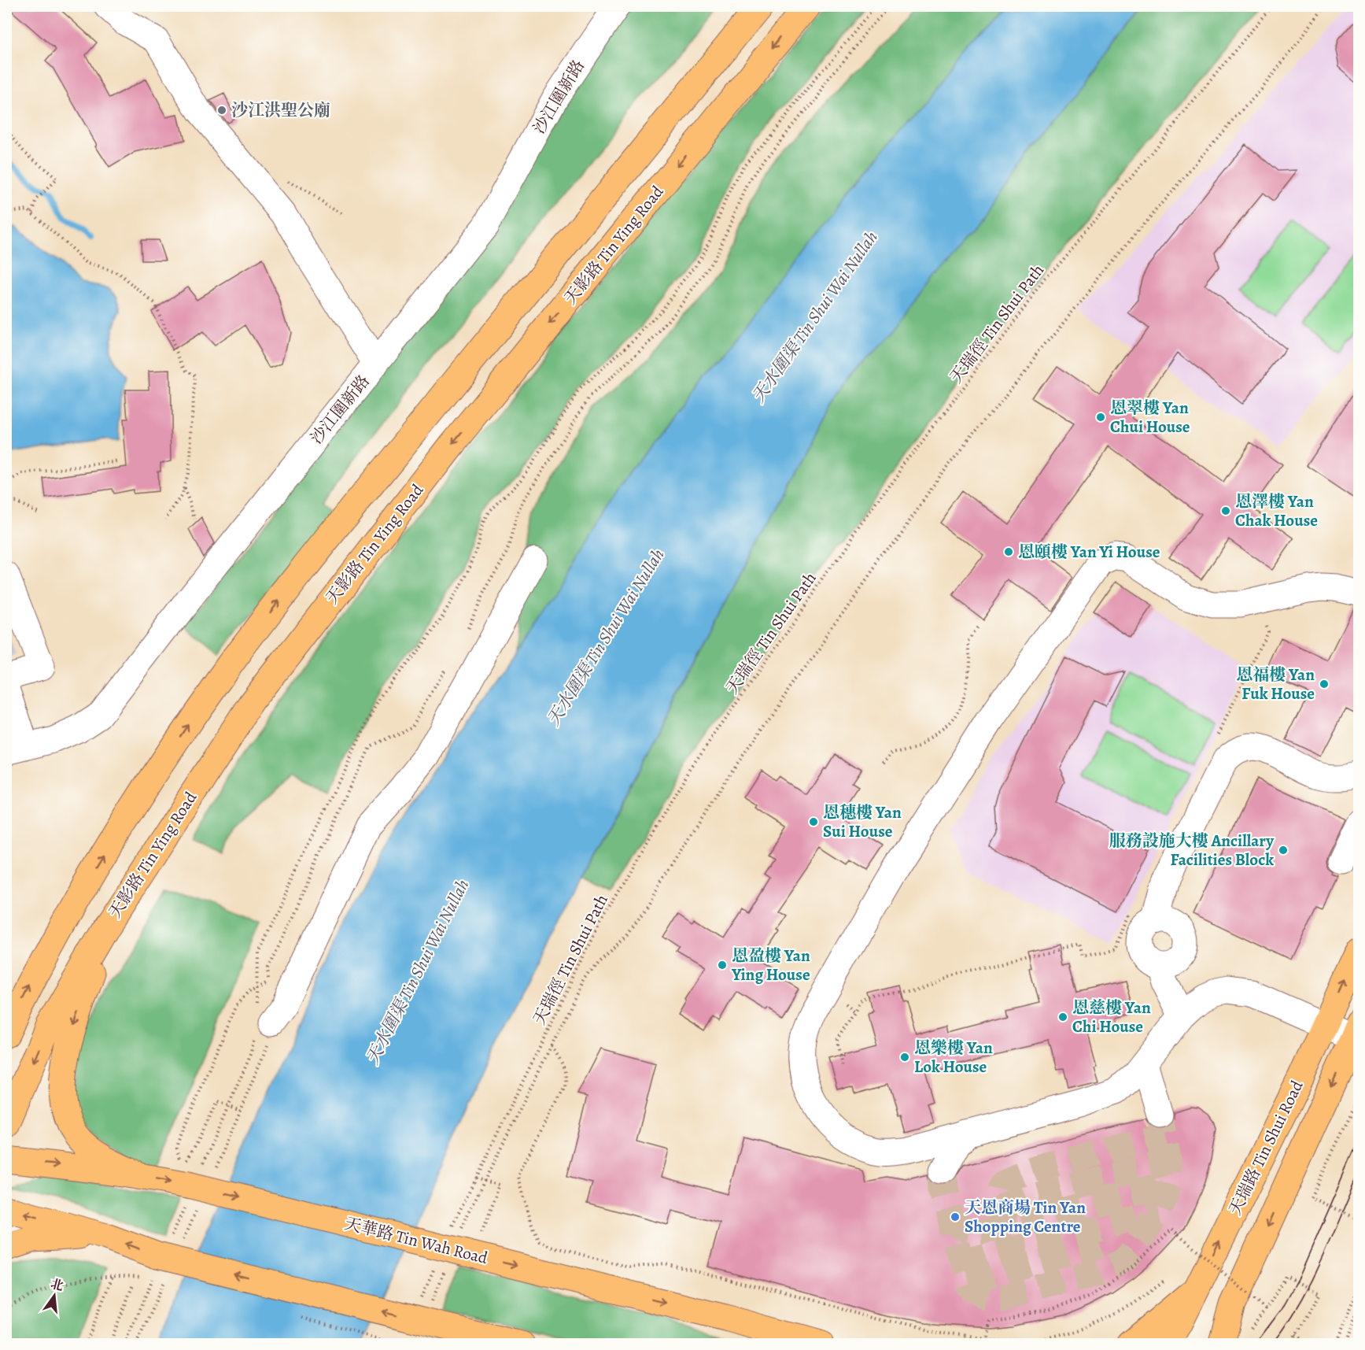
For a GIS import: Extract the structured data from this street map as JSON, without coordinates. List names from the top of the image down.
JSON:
{
  "streets": {
    "main road": ["天影路 Tin Ying Road", "天瑞路 Tin Shui Road", "天華路 Tin Wah Road"],
    "street": ["沙江圍新路"],
    "path": ["天瑞徑 Tin Shui Path"]
  },
  "water": ["天水圍渠 Tin Shui Wai Nullah"],
  "places": [
    "沙江洪聖公廟",
    "恩翠樓 Yan Chui House",
    "恩澤樓 Yan Chak House",
    "恩頤樓 Yan Yi House",
    "恩福樓 Yan Fuk House",
    "恩穗樓 Yan Sui House",
    "服務設施大樓 Ancillary Facilities Block",
    "恩盈樓 Yan Ying House",
    "恩慈樓 Yan Chi House",
    "恩樂樓 Yan Lok House",
    "天恩商場 Tin Yan Shopping Centre"
  ],
  "north": "top"
}
